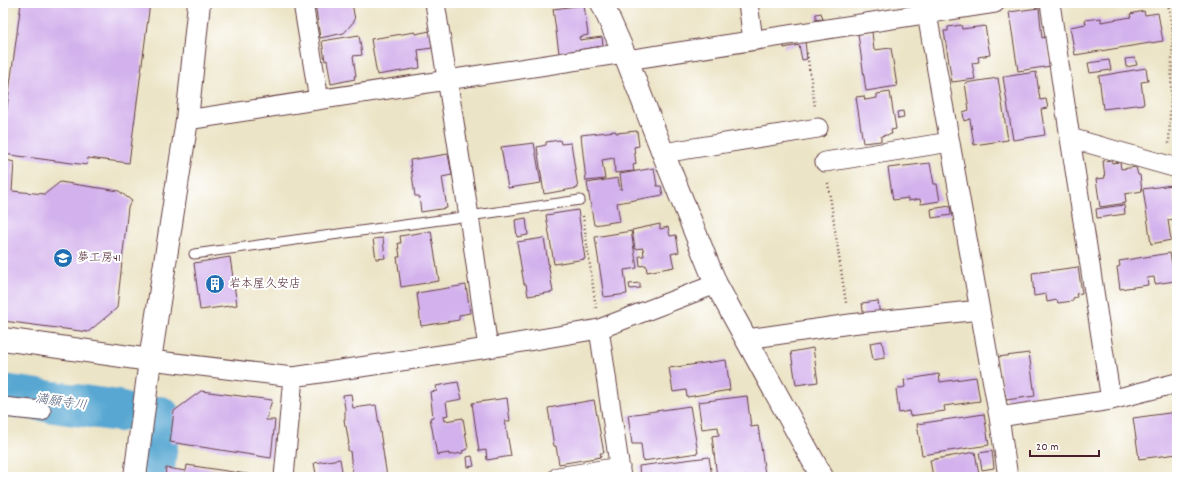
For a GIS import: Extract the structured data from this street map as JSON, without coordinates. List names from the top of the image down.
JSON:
{
  "water": ["満願寺川"],
  "places": {
    "school or university": ["夢工房41"],
    "building": ["岩本屋久安店"]
  },
  "scale_bar": "20 m"
}
